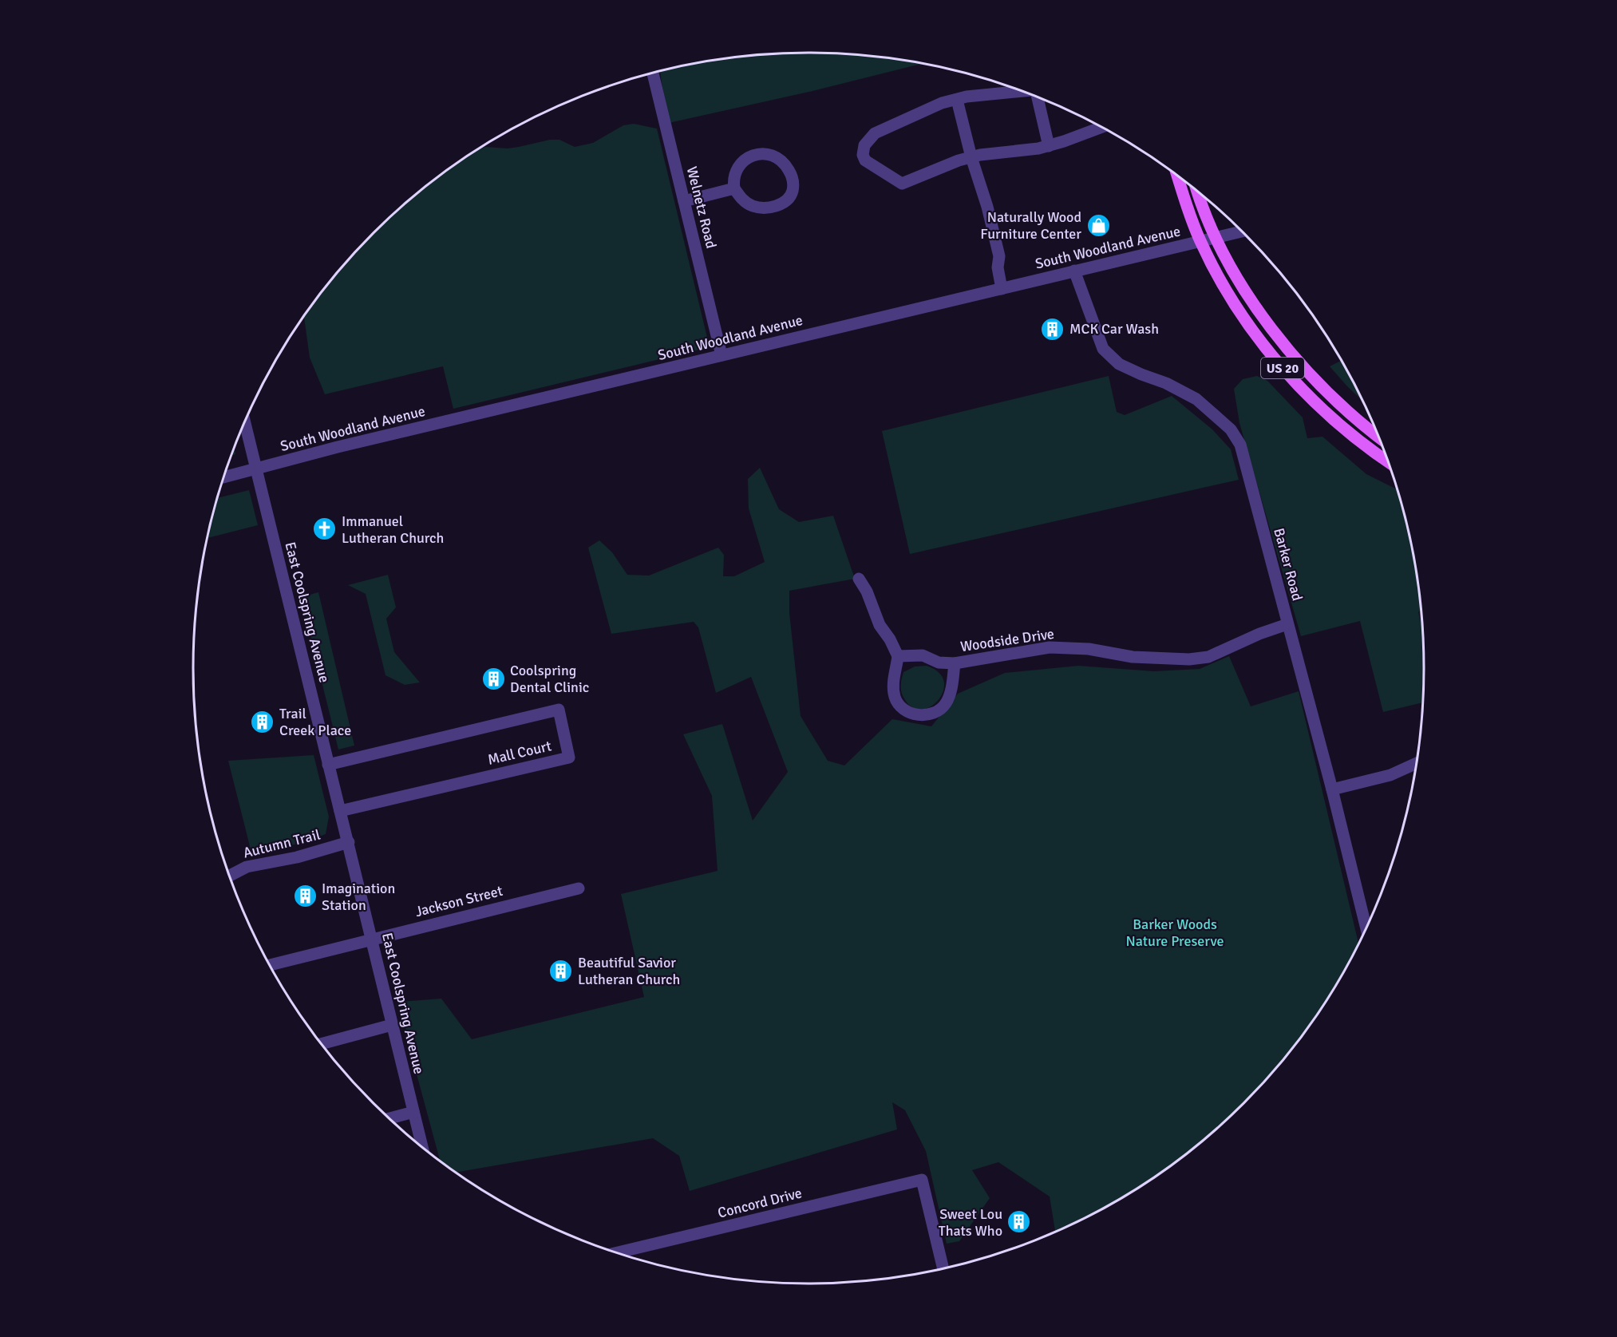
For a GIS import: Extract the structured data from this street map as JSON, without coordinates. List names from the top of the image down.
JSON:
{
  "streets": {
    "main road": ["US 20"],
    "street": [
      "Welnetz Road",
      "South Woodland Avenue",
      "Barker Road",
      "East Coolspring Avenue",
      "Woodside Drive",
      "Mall Court",
      "Autumn Trail",
      "Jackson Street",
      "Concord Drive"
    ]
  },
  "crossings": [
    ["Welnetz Road", "South Woodland Avenue"],
    ["South Woodland Avenue", "US 20"],
    ["South Woodland Avenue", "Barker Road"],
    ["South Woodland Avenue", "East Coolspring Avenue"],
    ["Barker Road", "Woodside Drive"],
    ["East Coolspring Avenue", "Mall Court"],
    ["East Coolspring Avenue", "Autumn Trail"],
    ["East Coolspring Avenue", "Jackson Street"]
  ],
  "parks": ["Barker Woods Nature Preserve"],
  "places": {
    "shop": ["Naturally Wood Furniture Center"],
    "building": [
      "MCK Car Wash",
      "Coolspring Dental Clinic",
      "Trail Creek Place",
      "Imagination Station",
      "Beautiful Savior Lutheran Church",
      "Sweet Lou Thats Who"
    ],
    "church": ["Immanuel Lutheran Church"]
  }
}
